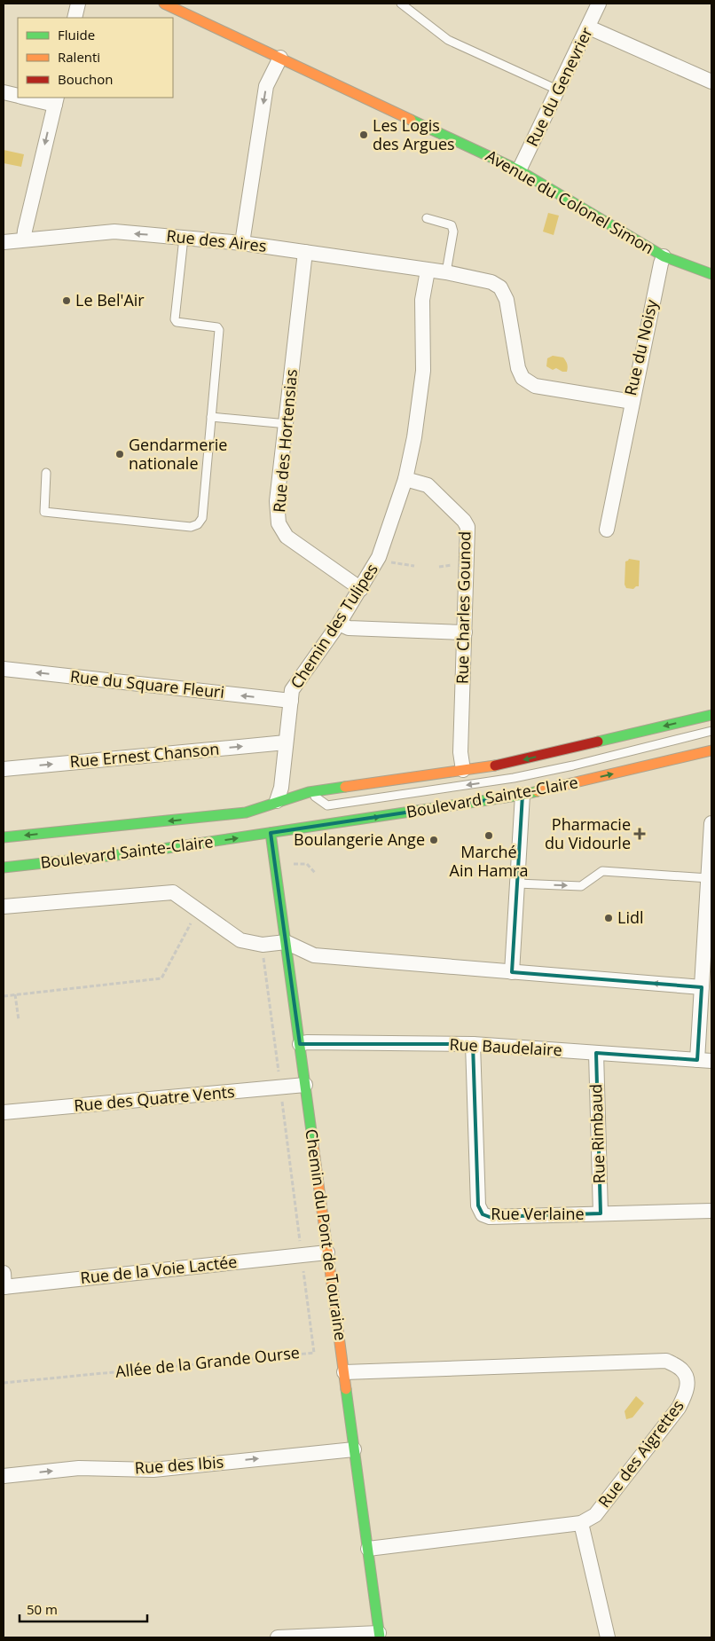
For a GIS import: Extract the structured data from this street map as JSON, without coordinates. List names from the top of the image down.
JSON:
{
  "streets": {
    "main road": ["Avenue du Colonel Simon", "Boulevard Sainte-Claire", "Chemin du Pont de Touraine"],
    "street": [
      "Rue du Genevrier",
      "Rue des Aires",
      "Rue du Noisy",
      "Rue des Hortensias",
      "Rue Charles Gounod",
      "Chemin des Tulipes",
      "Rue du Square Fleuri",
      "Rue Ernest Chanson",
      "Rue Baudelaire",
      "Rue des Quatre Vents",
      "Rue Rimbaud",
      "Rue Verlaine",
      "Rue de la Voie Lactée",
      "Rue des Aigrettes",
      "Rue des Ibis"
    ],
    "path": ["Allée de la Grande Ourse"]
  },
  "crossings": [
    ["Rue du Genevrier", "Avenue du Colonel Simon"],
    ["Avenue du Colonel Simon", "Rue du Noisy"],
    ["Rue des Aires", "Rue du Noisy"],
    ["Rue des Aires", "Rue des Hortensias"],
    ["Rue des Aires", "Chemin des Tulipes"],
    ["Rue du Noisy", "Chemin des Tulipes"],
    ["Rue des Hortensias", "Chemin des Tulipes"],
    ["Rue Charles Gounod", "Chemin des Tulipes"],
    ["Rue Charles Gounod", "Boulevard Sainte-Claire"],
    ["Chemin des Tulipes", "Rue du Square Fleuri"],
    ["Chemin des Tulipes", "Rue Ernest Chanson"],
    ["Chemin des Tulipes", "Boulevard Sainte-Claire"],
    ["Boulevard Sainte-Claire", "Chemin du Pont de Touraine"],
    ["Rue Baudelaire", "Rue Rimbaud"],
    ["Rue Baudelaire", "Rue Verlaine"],
    ["Rue Baudelaire", "Chemin du Pont de Touraine"],
    ["Rue des Quatre Vents", "Chemin du Pont de Touraine"],
    ["Rue Rimbaud", "Rue Verlaine"],
    ["Chemin du Pont de Touraine", "Rue de la Voie Lactée"],
    ["Chemin du Pont de Touraine", "Rue des Aigrettes"],
    ["Chemin du Pont de Touraine", "Rue des Ibis"],
    ["Rue de la Voie Lactée", "Allée de la Grande Ourse"]
  ],
  "one_way": [
    "Rue des Aires",
    "Rue du Square Fleuri",
    "Rue Ernest Chanson",
    "Rue des Ibis"
  ],
  "places": {
    "other": [
      "Les Logis des Argues",
      "Le Bel'Air",
      "Gendarmerie nationale",
      "Marché Ain Hamra",
      "Boulangerie Ange",
      "Lidl"
    ],
    "health": ["Pharmacie du Vidourle"]
  },
  "legend": ["Fluide", "Ralenti", "Bouchon"],
  "scale_bar": "50 m"
}
